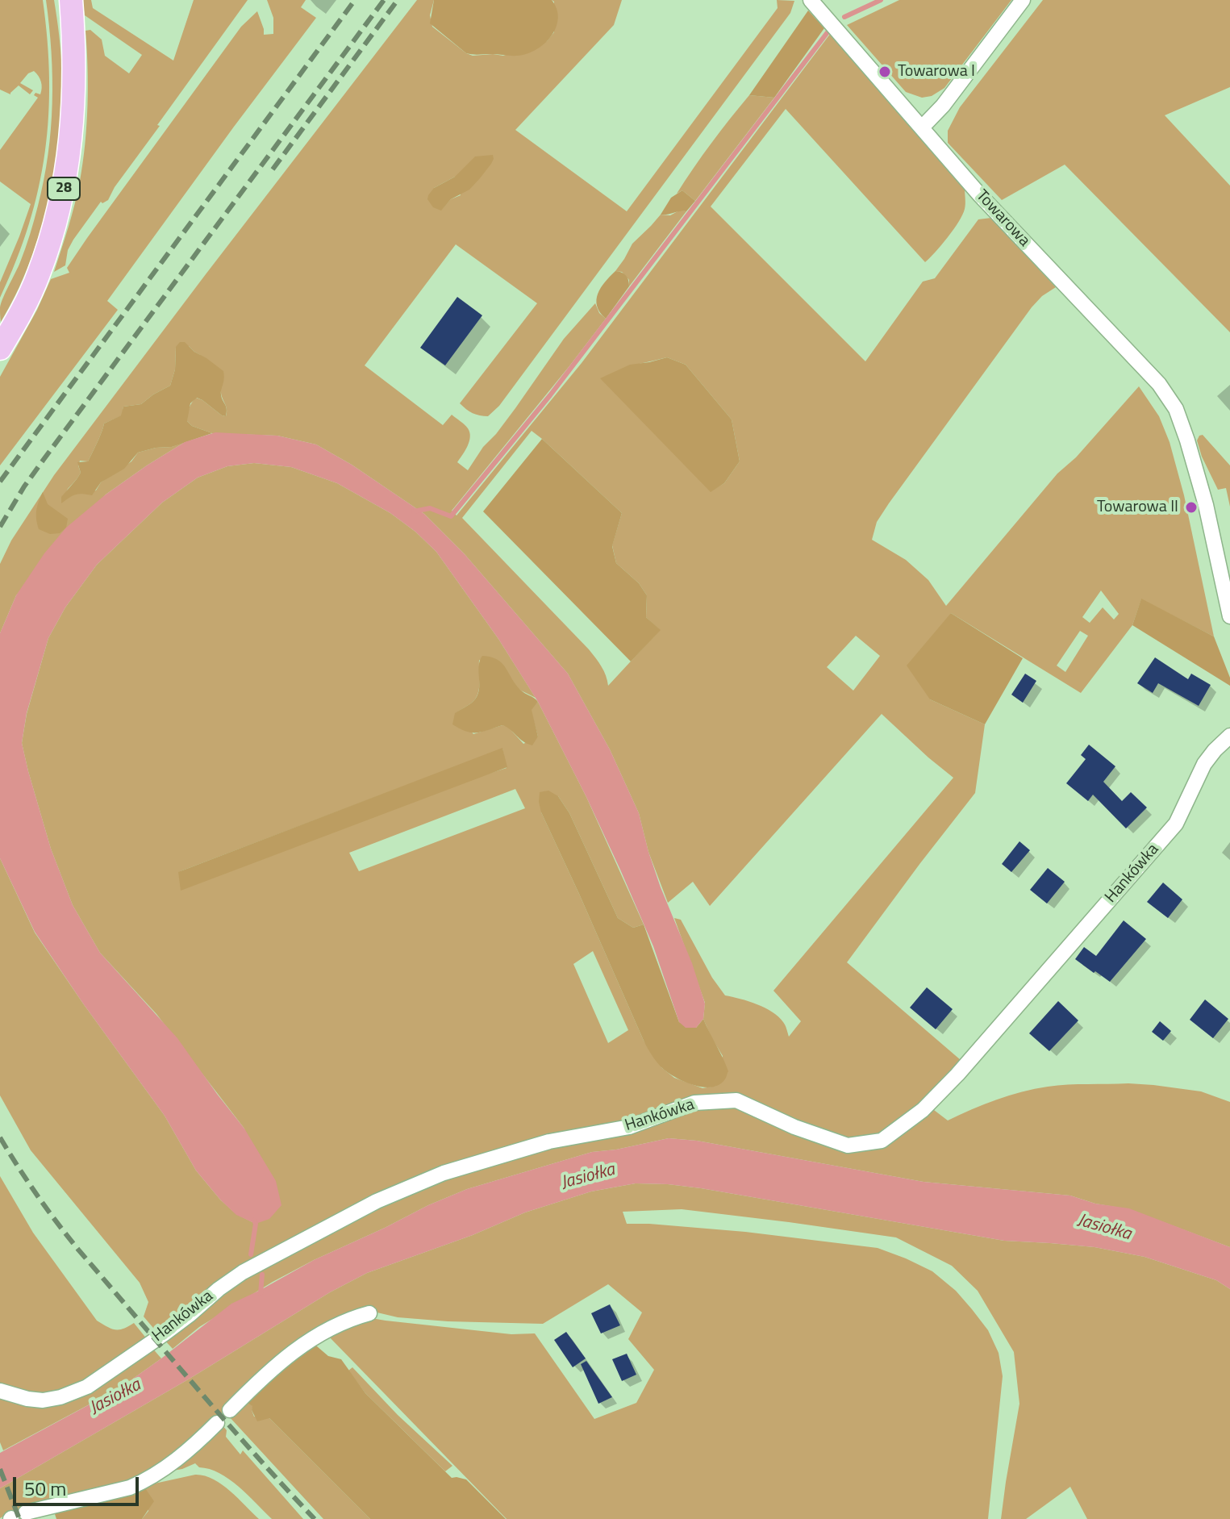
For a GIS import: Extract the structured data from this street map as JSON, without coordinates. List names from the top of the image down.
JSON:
{
  "streets": {
    "main road": ["28"],
    "street": ["Towarowa", "Hankówka"]
  },
  "water": ["Jasiołka"],
  "places": ["Towarowa I", "Towarowa II"],
  "scale_bar": "50 m"
}
